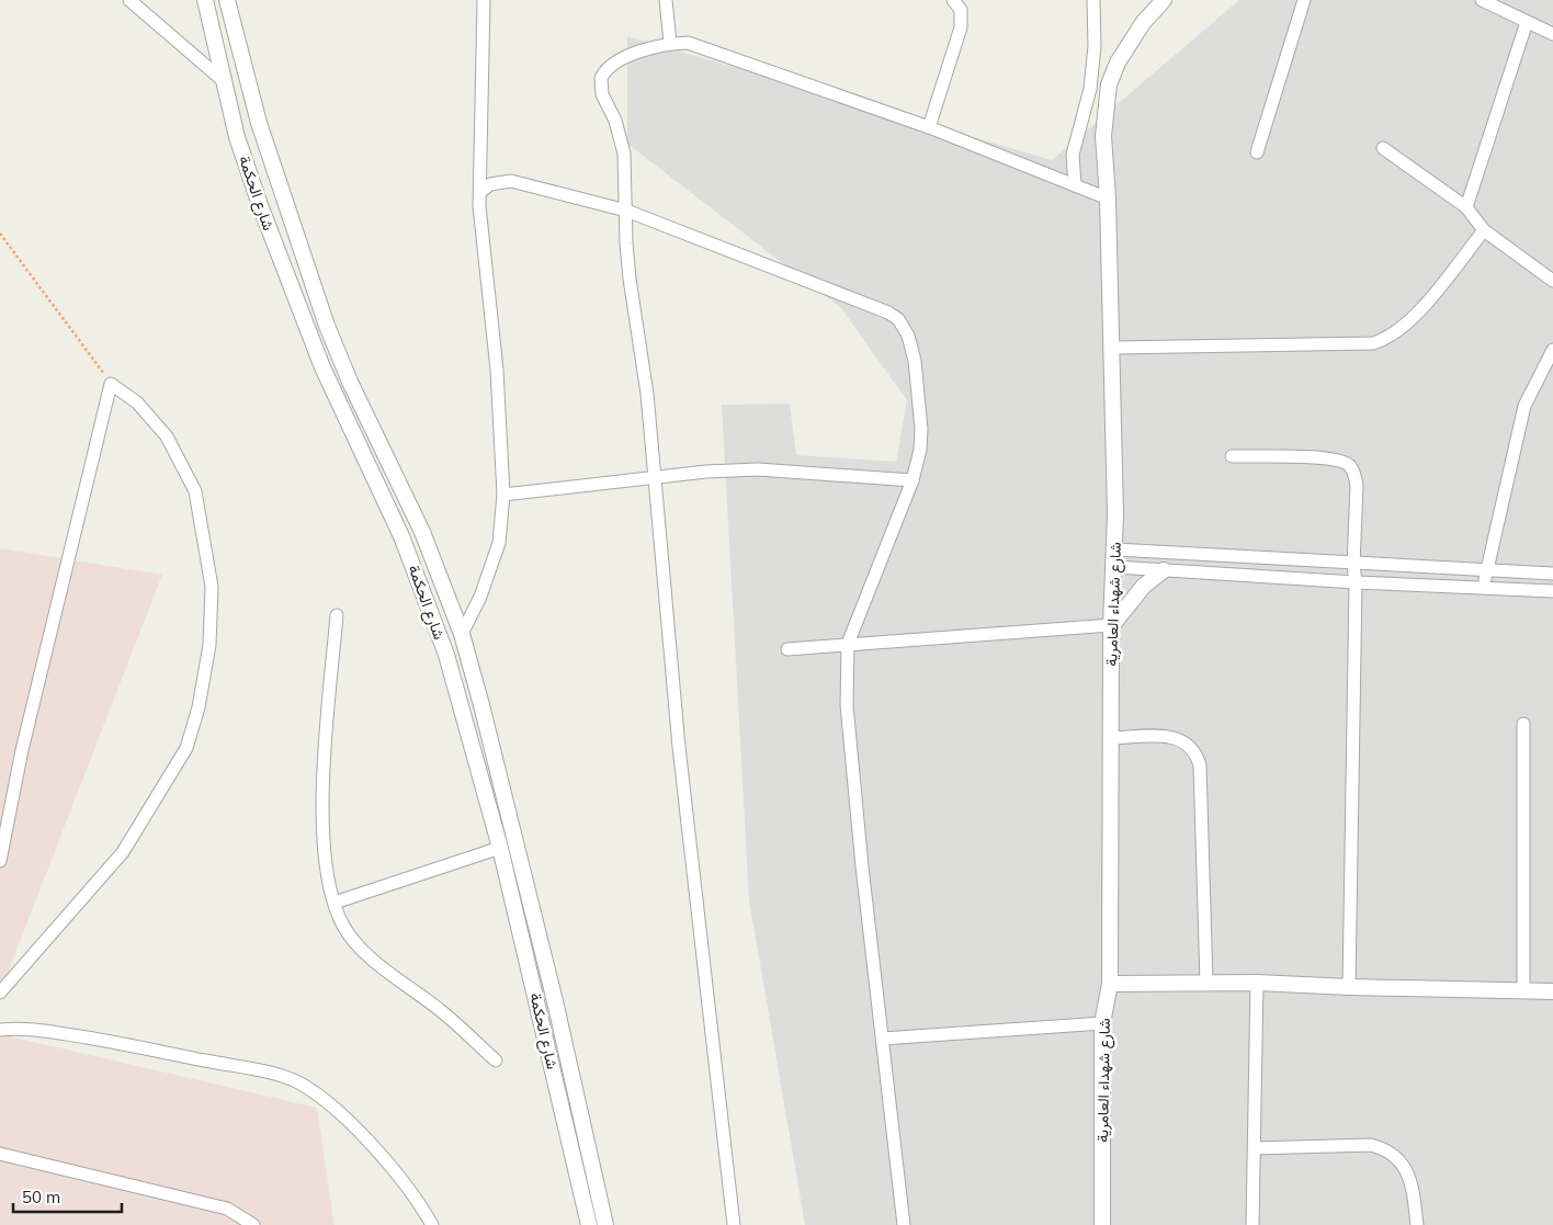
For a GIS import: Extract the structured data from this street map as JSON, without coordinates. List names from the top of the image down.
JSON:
{
  "streets": {
    "street": ["شارع الحكمة", "شارع شهداء العامرية"]
  },
  "scale_bar": "50 m"
}
